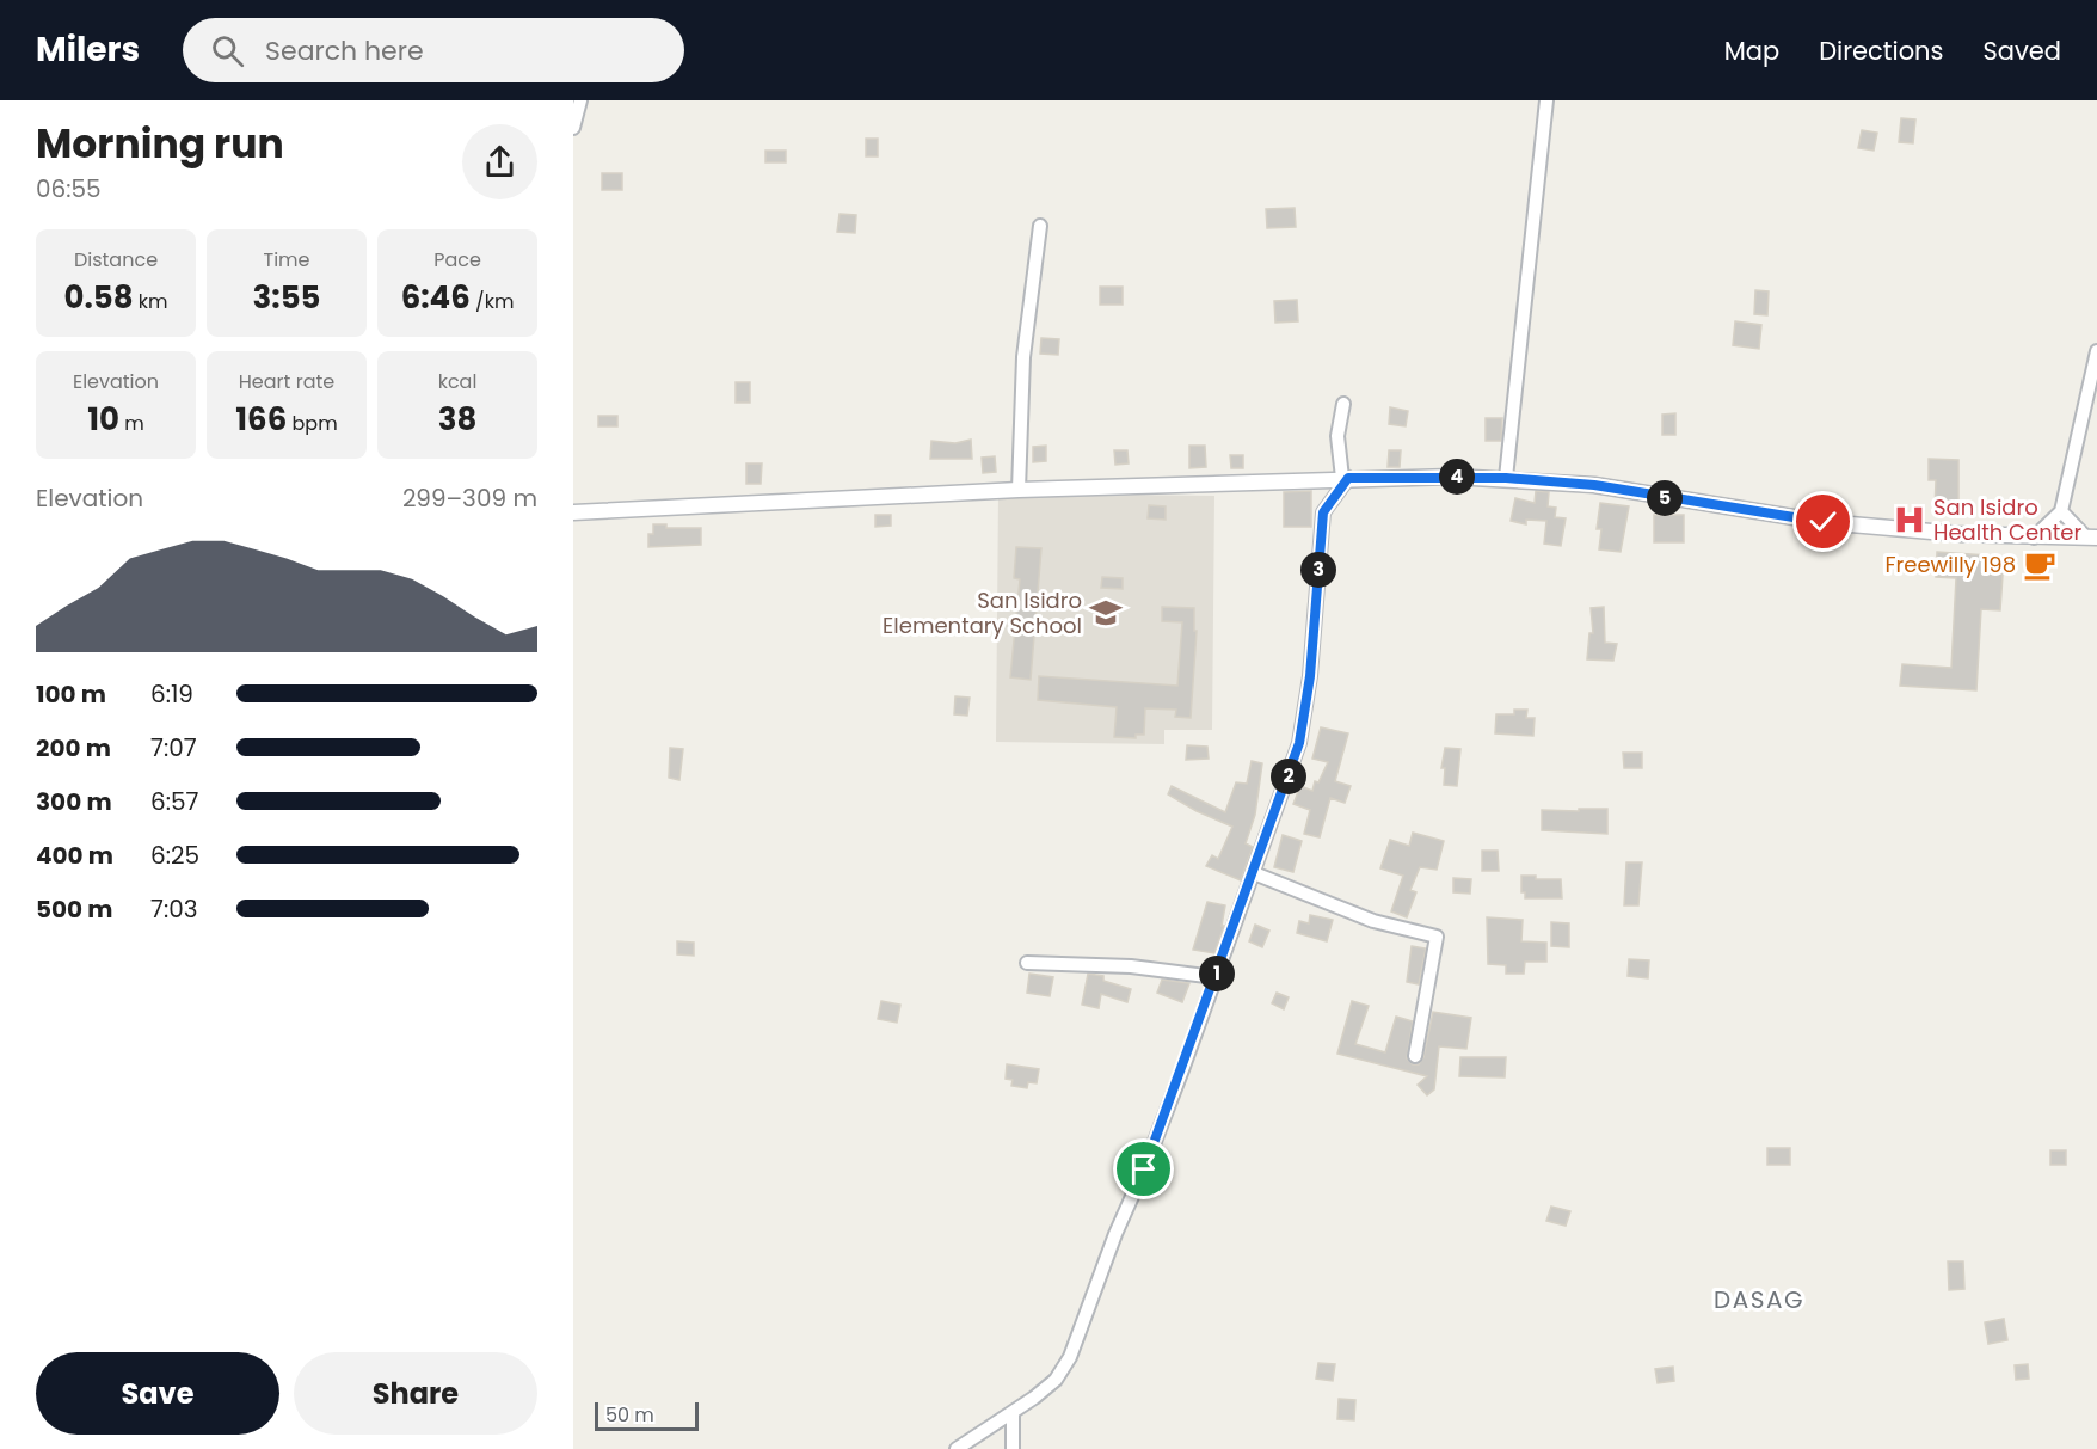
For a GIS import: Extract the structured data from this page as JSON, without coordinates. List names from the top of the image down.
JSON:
{
  "districts": ["DASAG"],
  "places": {
    "hospital": ["San Isidro Health Center"],
    "cafe": ["Freewilly 198"],
    "school or university": ["San Isidro Elementary School"]
  },
  "scale_bar": "50 m",
  "page": {
    "header": "Milers",
    "search": "Search here",
    "nav": ["Map", "Directions", "Saved"],
    "heading": ["Morning run", "06:55"],
    "stats": [
      ["Distance", "0.58 km"],
      ["Time", "3:55"],
      ["Pace", "6:46 /km"],
      ["Elevation", "10 m"],
      ["Heart rate", "166 bpm"],
      ["kcal", "38"]
    ],
    "pins": [
      "4",
      "5",
      "3",
      "2",
      "1"
    ],
    "chart": ["Elevation", "299–309 m"],
    "list": [
      {
        "name": "100 m",
        "note": "6:19"
      },
      {
        "name": "200 m",
        "note": "7:07"
      },
      {
        "name": "300 m",
        "note": "6:57"
      },
      {
        "name": "400 m",
        "note": "6:25"
      },
      {
        "name": "500 m",
        "note": "7:03"
      }
    ],
    "buttons": ["Save", "Share"],
    "scale": "50 m"
  }
}
